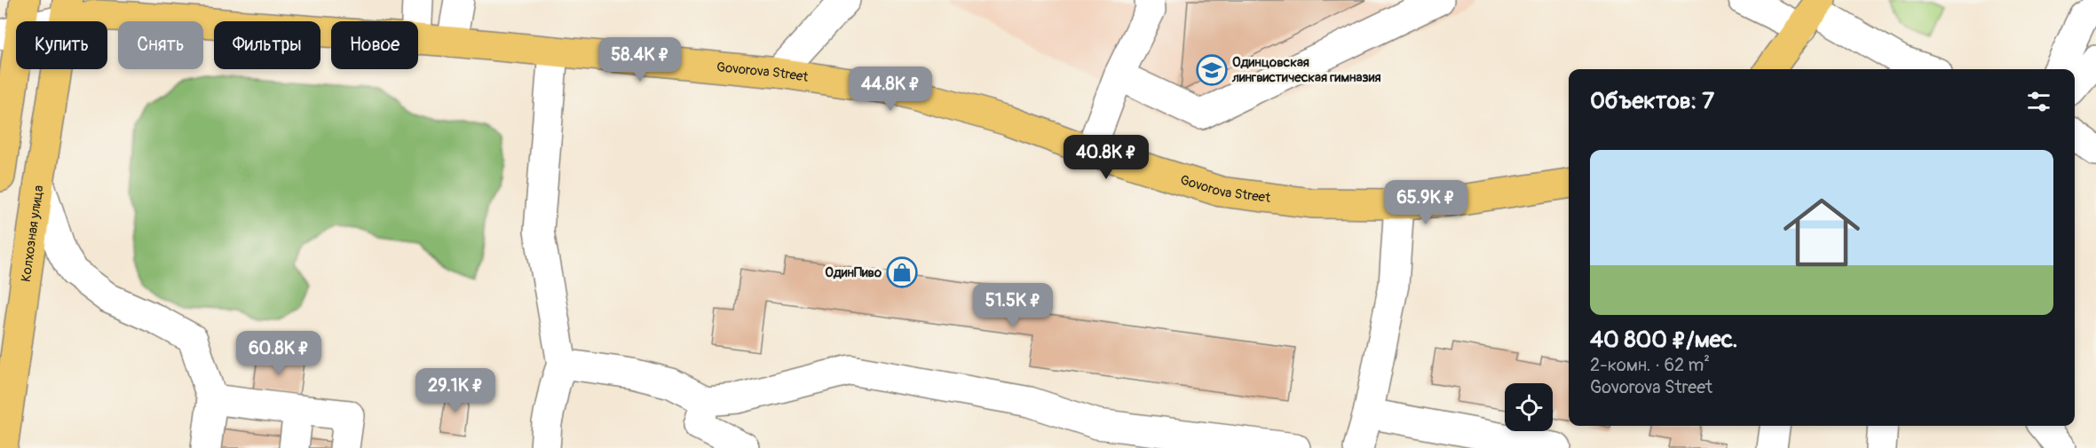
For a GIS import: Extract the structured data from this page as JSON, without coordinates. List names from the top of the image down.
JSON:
{
  "streets": {
    "main road": ["Govorova Street", "Колхозная улица"]
  },
  "crossings": [
    ["Govorova Street", "Колхозная улица"]
  ],
  "places": {
    "school or university": ["Одинцовская лингвистическая гимназия"],
    "shop": ["ОдинПиво"]
  },
  "page": {
    "chip": [
      "Купить",
      "Снять",
      "Фильтры",
      "Новое"
    ],
    "price": [
      "58.4K ₽",
      "44.8K ₽",
      "40.8K ₽",
      "65.9K ₽",
      "51.5K ₽",
      "60.8K ₽",
      "29.1K ₽"
    ],
    "heading": "Объектов: 7",
    "list": [
      {
        "name": "40 800 ₽/мес.",
        "note": "2-комн. · 62 m² · Govorova Street"
      }
    ]
  }
}
